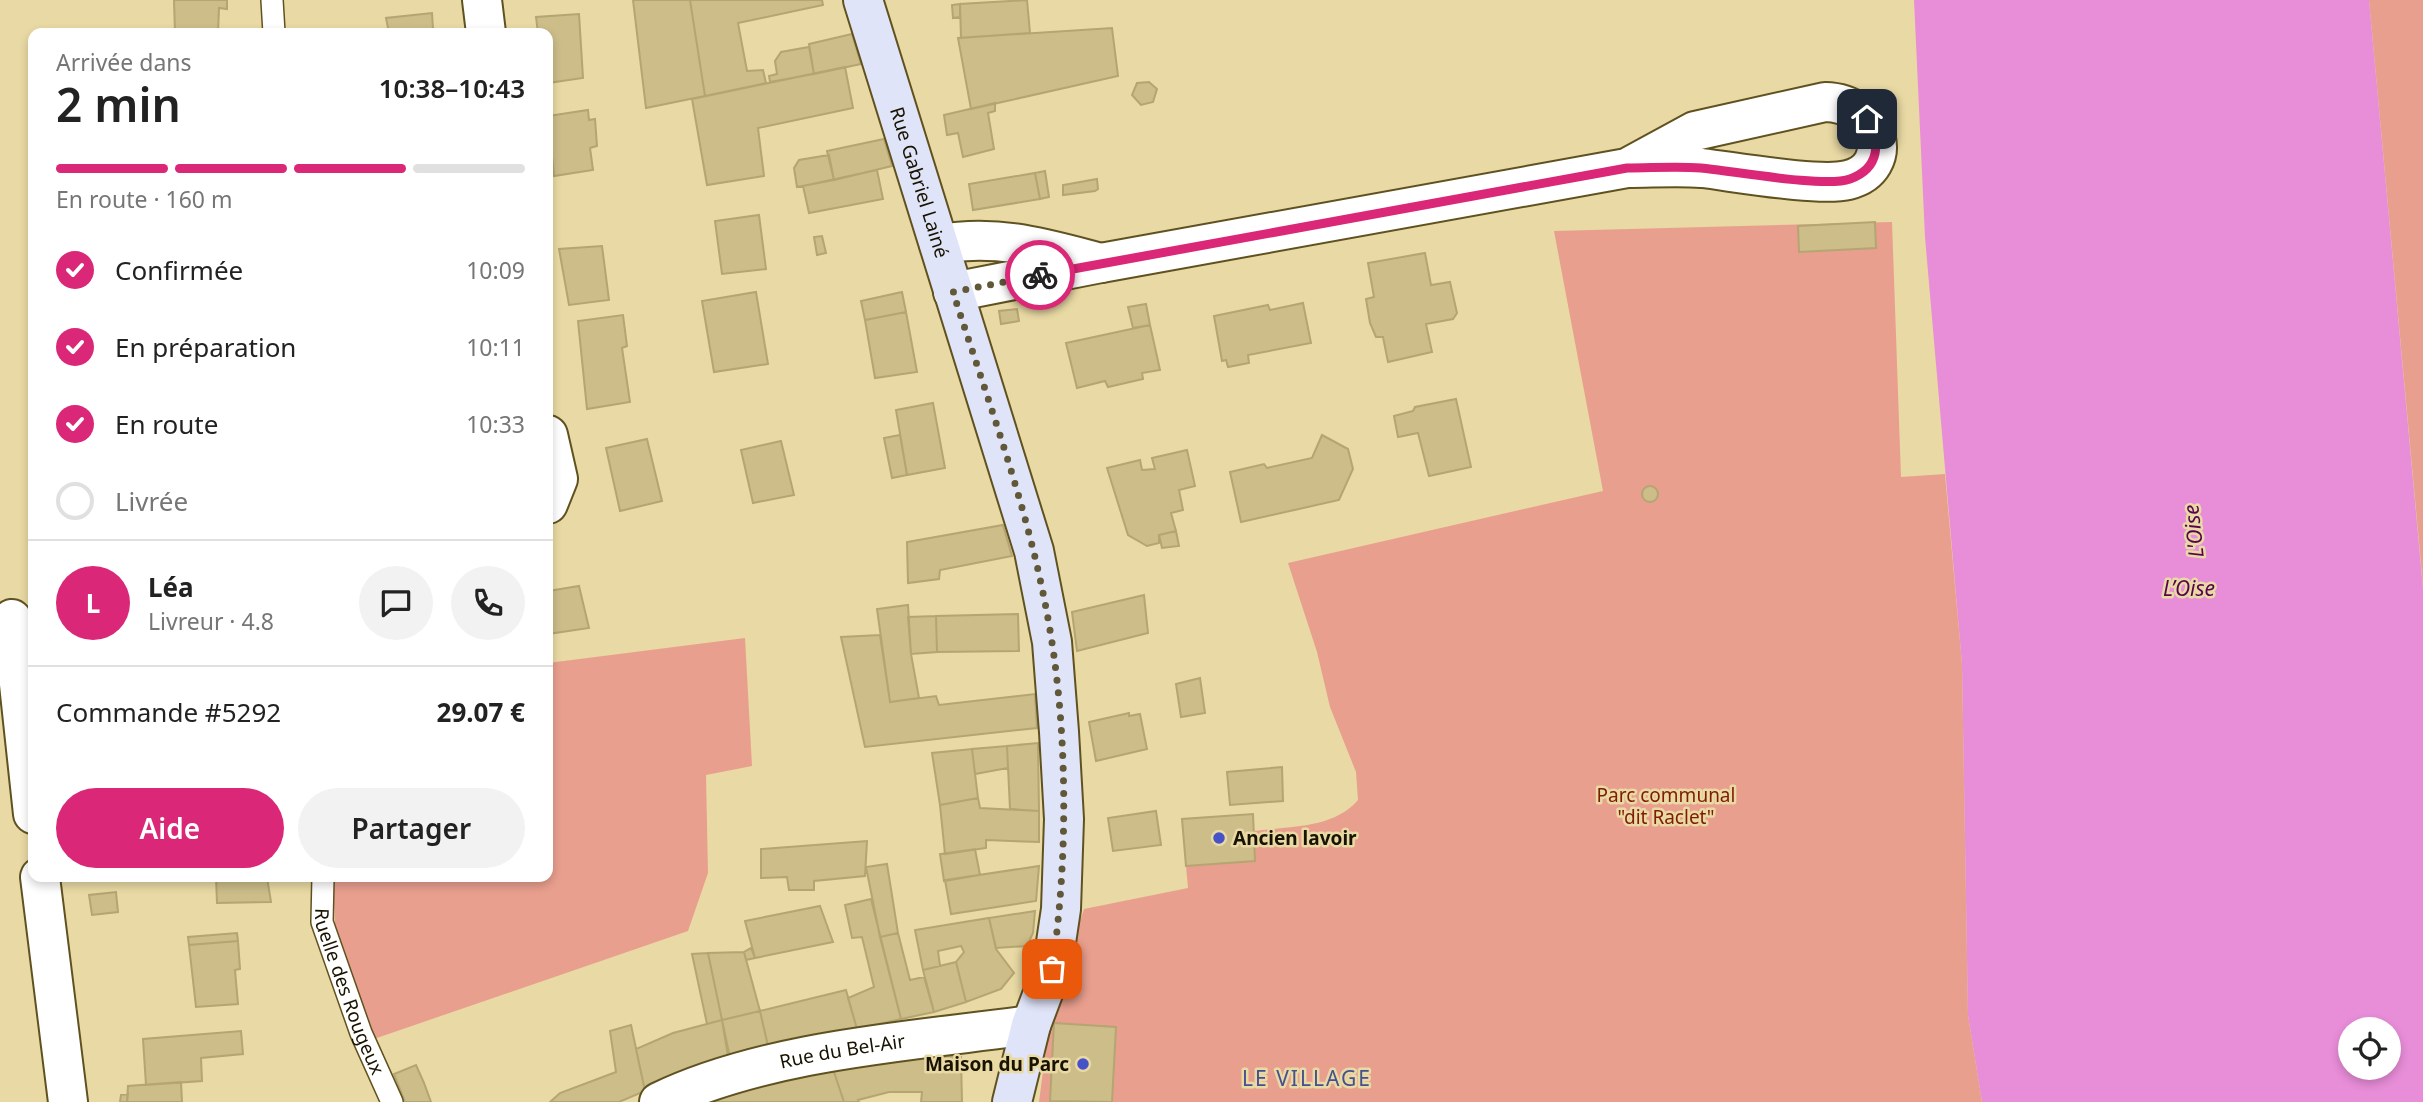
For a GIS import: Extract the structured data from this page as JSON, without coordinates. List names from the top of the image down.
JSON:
{
  "streets": {
    "street": ["Rue Gabriel Lainé", "Rue du Bel-Air"],
    "lane": ["Ruelle des Rougeux"]
  },
  "crossings": [
    ["Rue Gabriel Lainé", "Rue du Bel-Air"]
  ],
  "districts": ["LE VILLAGE"],
  "water": ["L'Oise", "L’Oise"],
  "parks": ["Parc communal \"dit Raclet\""],
  "places": ["Ancien lavoir", "Maison du Parc"],
  "page": {
    "heading": ["2 min", "Arrivée dans", "10:38–10:43"],
    "panel": [
      "Léa",
      "Livreur · 4.8",
      "Commande #5292",
      "29.07 €"
    ],
    "bar": "En route · 160 m",
    "list": [
      ["Confirmée", "10:09"],
      ["En préparation", "10:11"],
      ["En route", "10:33"],
      "Livrée"
    ],
    "round": "L",
    "buttons": ["Aide", "Partager"]
  }
}
